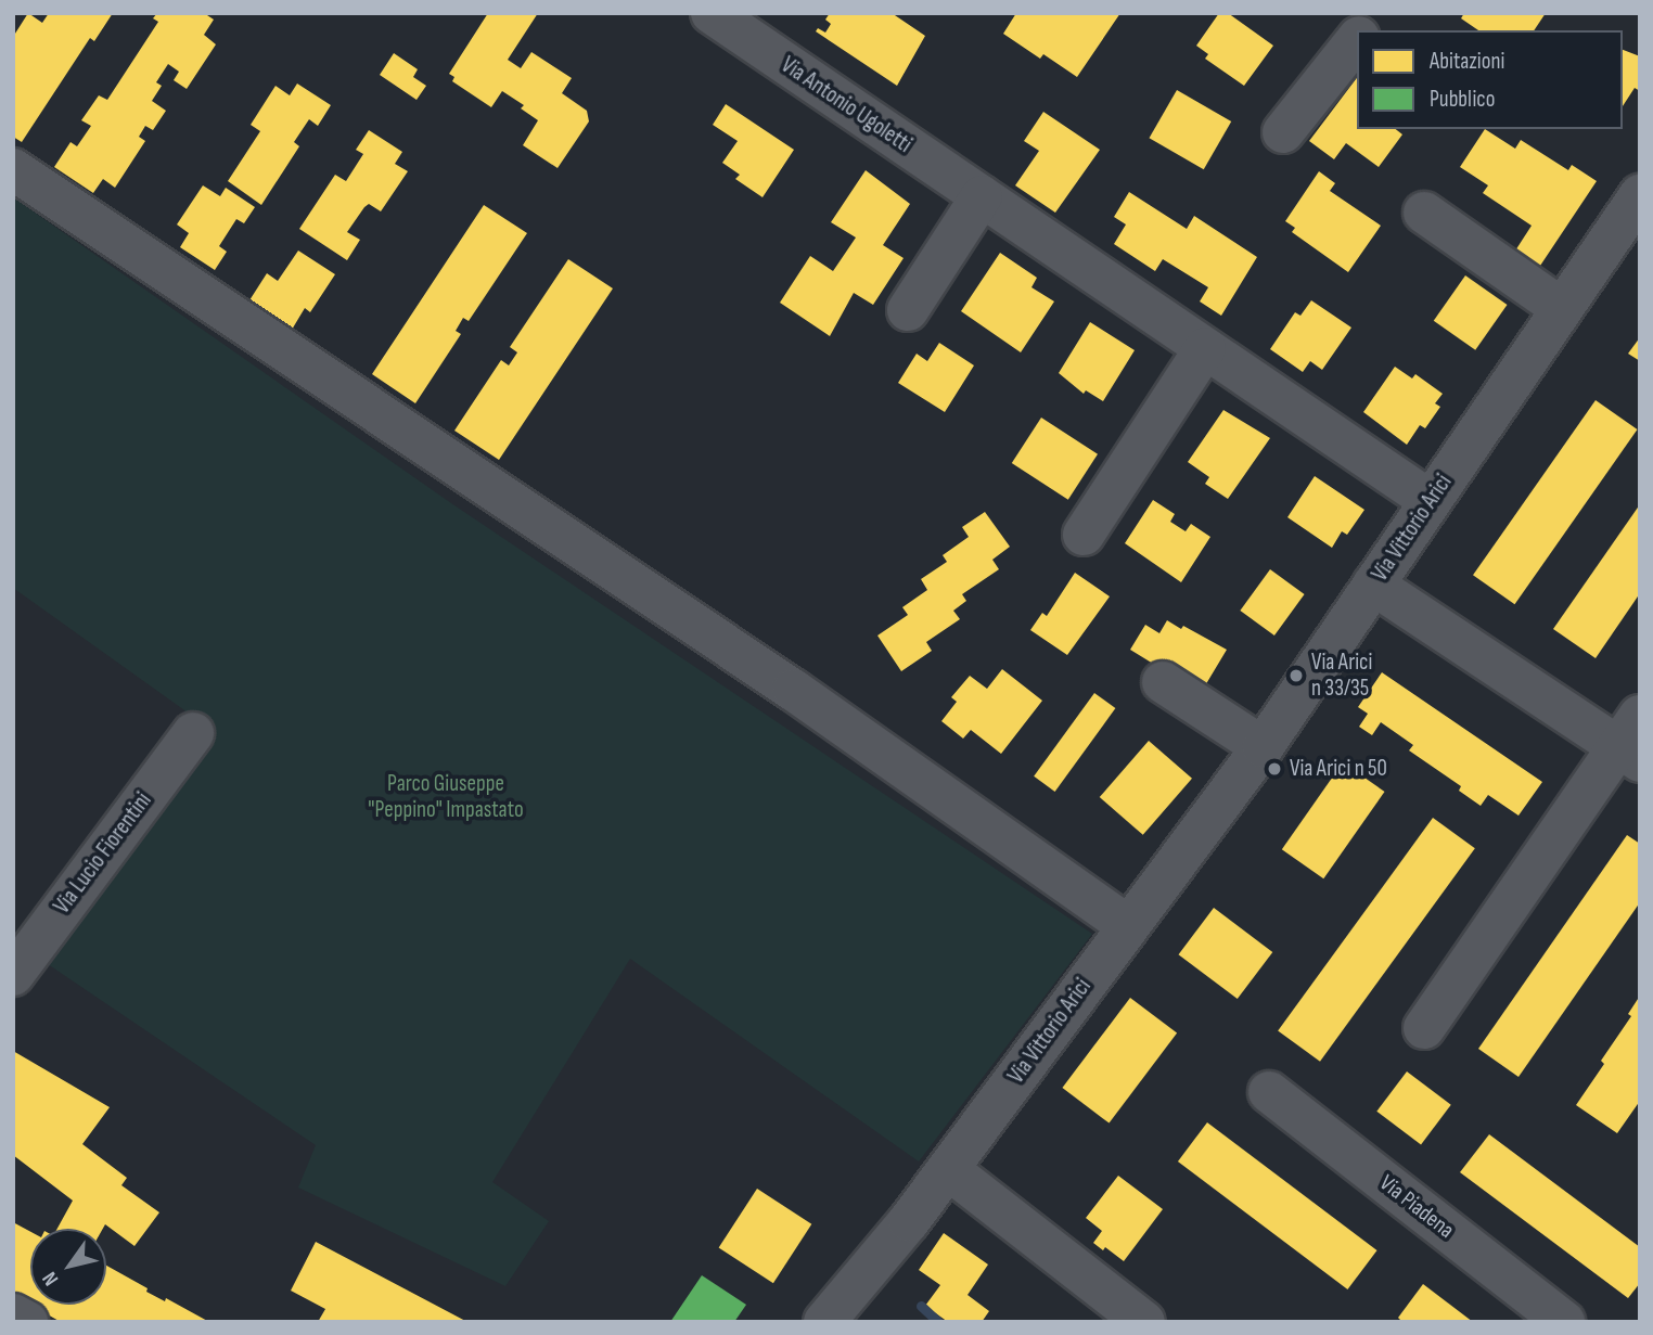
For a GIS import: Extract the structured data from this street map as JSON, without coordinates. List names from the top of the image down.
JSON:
{
  "streets": {
    "street": [
      "Via Antonio Ugoletti",
      "Via Vittorio Arici",
      "Via Lucio Fiorentini",
      "Via Piadena"
    ]
  },
  "crossings": [
    ["Via Antonio Ugoletti", "Via Vittorio Arici"]
  ],
  "parks": ["Parco Giuseppe \"Peppino\" Impastato"],
  "places": ["Via Arici n 33/35", "Via Arici n 50"],
  "legend": ["Abitazioni", "Pubblico"],
  "north": "bottom left"
}
